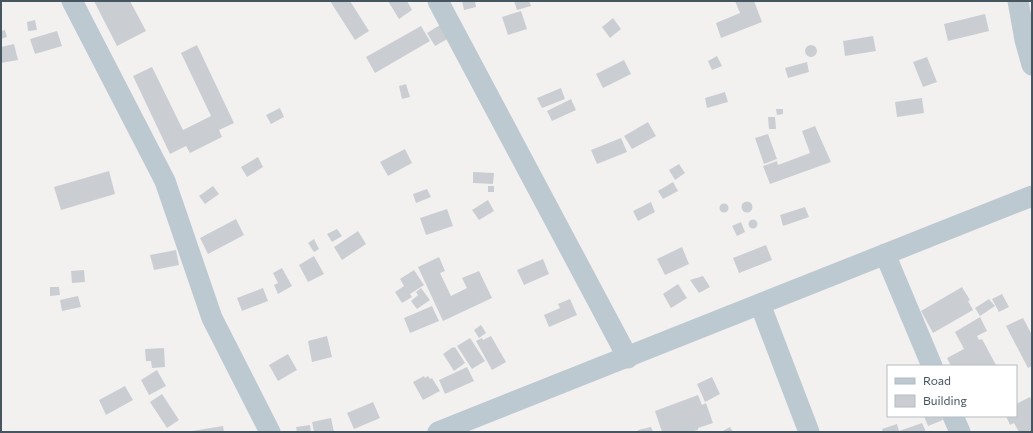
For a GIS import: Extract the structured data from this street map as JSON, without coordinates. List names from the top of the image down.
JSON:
{
  "legend": ["Road", "Building"]
}
